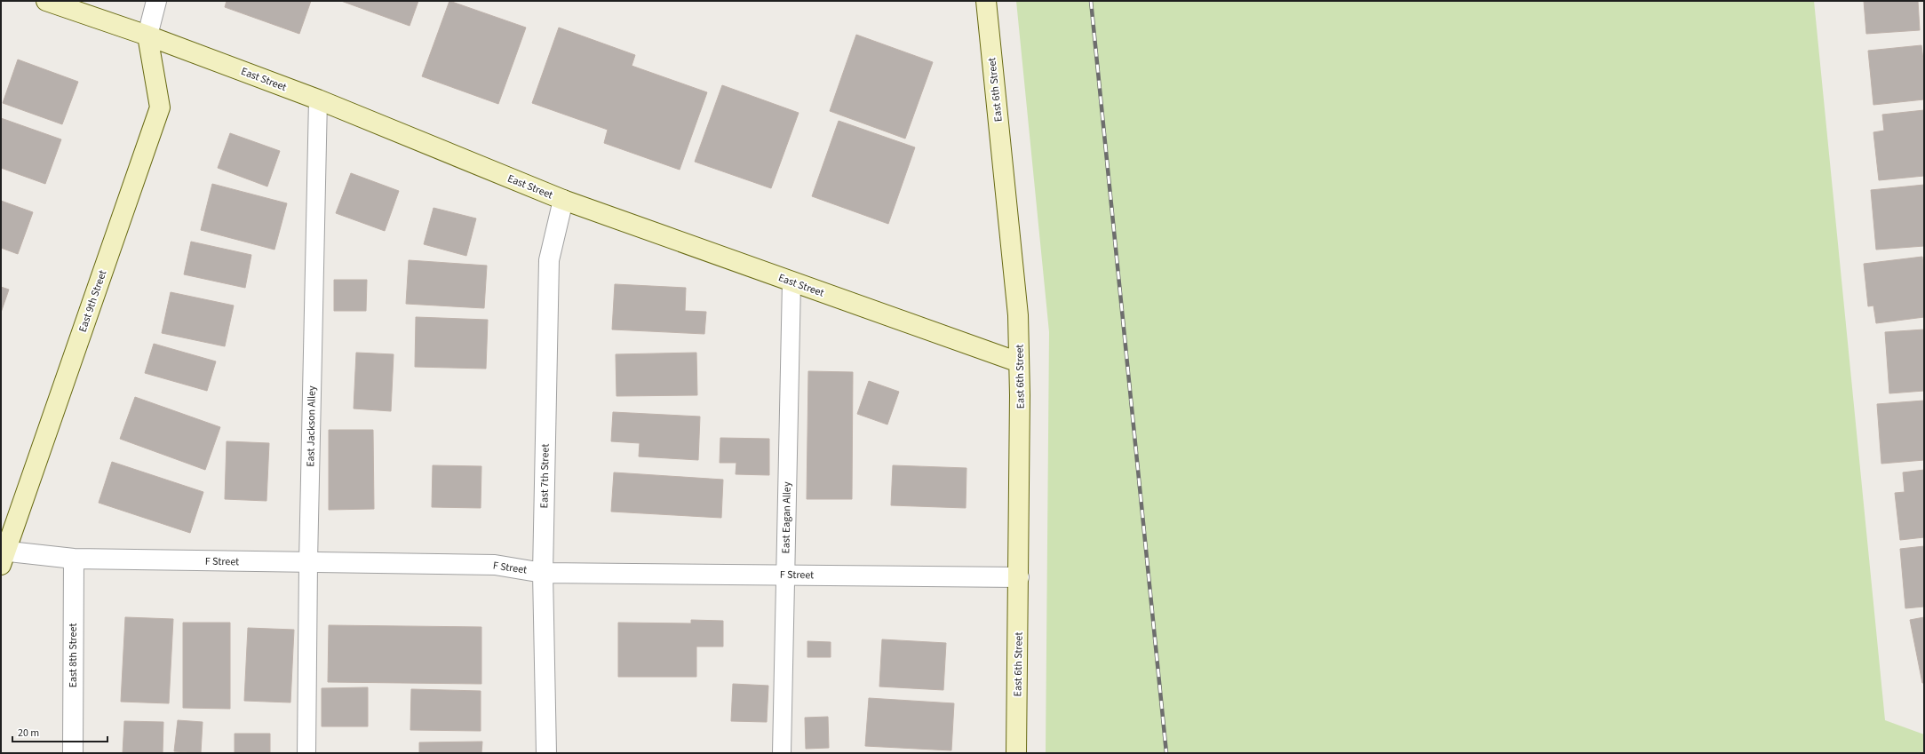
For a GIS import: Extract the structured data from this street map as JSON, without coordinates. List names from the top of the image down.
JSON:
{
  "streets": {
    "street": [
      "East Street",
      "East 6th Street",
      "East 9th Street",
      "East 7th Street",
      "F Street",
      "East 8th Street"
    ],
    "lane": ["East Jackson Alley", "East Eagan Alley"]
  },
  "crossings": [
    ["East Street", "East 6th Street"],
    ["East Street", "East 9th Street"],
    ["East Street", "East Jackson Alley"],
    ["East Street", "East 7th Street"],
    ["East Street", "East Eagan Alley"],
    ["East 6th Street", "F Street"],
    ["East 9th Street", "F Street"],
    ["East Jackson Alley", "F Street"],
    ["East 7th Street", "F Street"],
    ["East Eagan Alley", "F Street"],
    ["F Street", "East 8th Street"]
  ],
  "scale_bar": "20 m"
}
